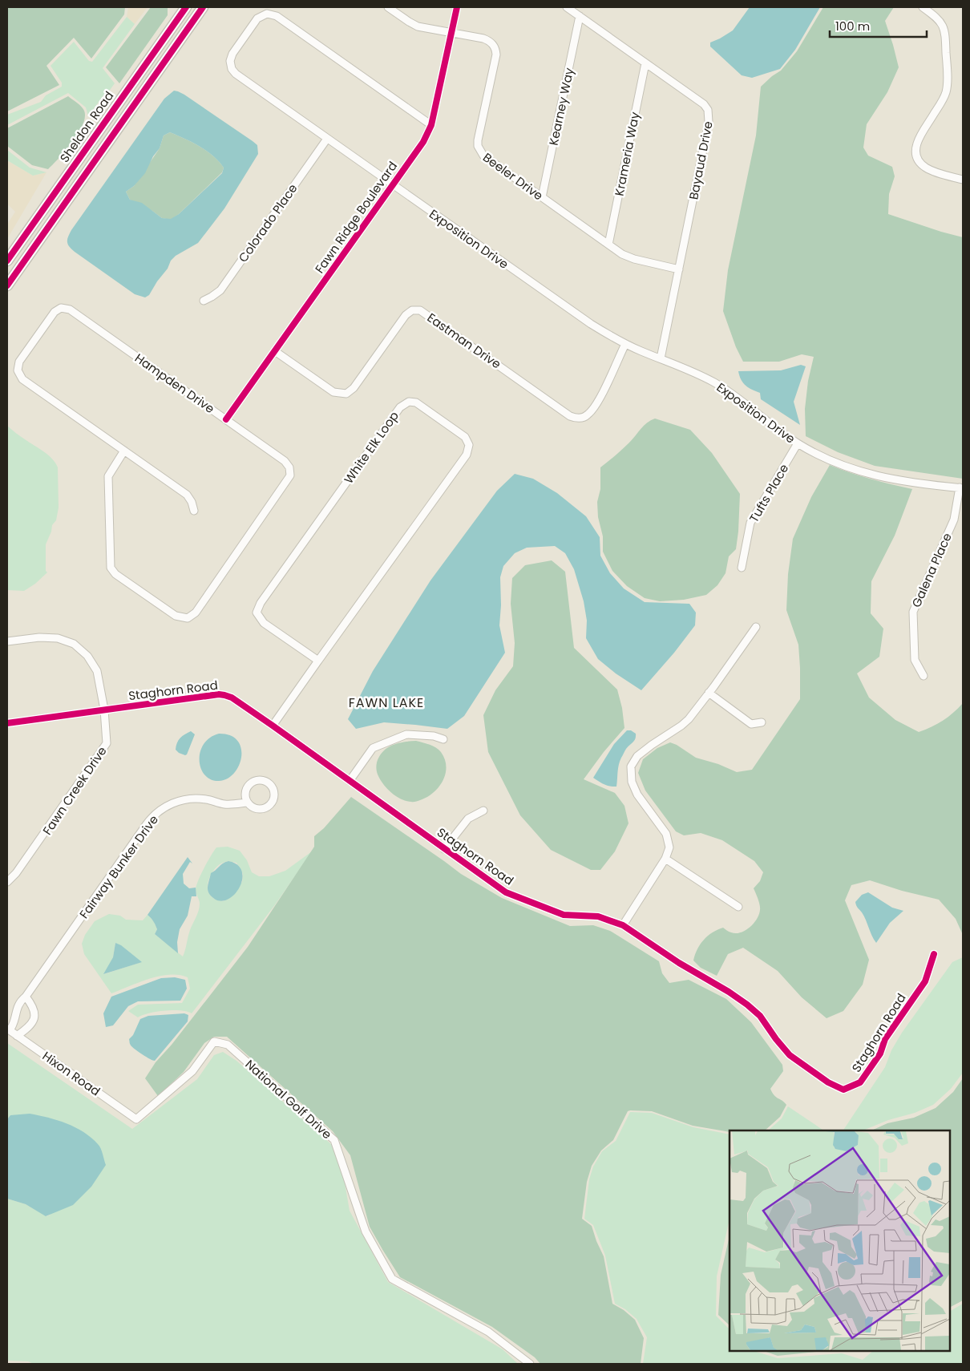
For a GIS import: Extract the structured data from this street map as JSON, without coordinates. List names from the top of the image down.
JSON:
{
  "streets": {
    "main road": ["Sheldon Road"],
    "street": [
      "Kearney Way",
      "Krameria Way",
      "Bayaud Drive",
      "Beeler Drive",
      "Fawn Ridge Boulevard",
      "Colorado Place",
      "Exposition Drive",
      "Eastman Drive",
      "Hampden Drive",
      "White Elk Loop",
      "Tufts Place",
      "Galena Place",
      "Staghorn Road",
      "Fawn Creek Drive",
      "Fairway Bunker Drive",
      "Hixon Road",
      "National Golf Drive"
    ]
  },
  "crossings": [
    ["Kearney Way", "Bayaud Drive"],
    ["Kearney Way", "Beeler Drive"],
    ["Krameria Way", "Bayaud Drive"],
    ["Krameria Way", "Beeler Drive"],
    ["Bayaud Drive", "Beeler Drive"],
    ["Bayaud Drive", "Exposition Drive"],
    ["Beeler Drive", "Fawn Ridge Boulevard"],
    ["Fawn Ridge Boulevard", "Exposition Drive"],
    ["Fawn Ridge Boulevard", "Eastman Drive"],
    ["Fawn Ridge Boulevard", "Hampden Drive"],
    ["Colorado Place", "Exposition Drive"],
    ["Exposition Drive", "Eastman Drive"],
    ["Exposition Drive", "Tufts Place"],
    ["Exposition Drive", "Galena Place"],
    ["White Elk Loop", "Staghorn Road"],
    ["Staghorn Road", "Fawn Creek Drive"],
    ["Fairway Bunker Drive", "Hixon Road"],
    ["Hixon Road", "National Golf Drive"]
  ],
  "districts": ["FAWN LAKE"],
  "scale_bar": "100 m"
}
